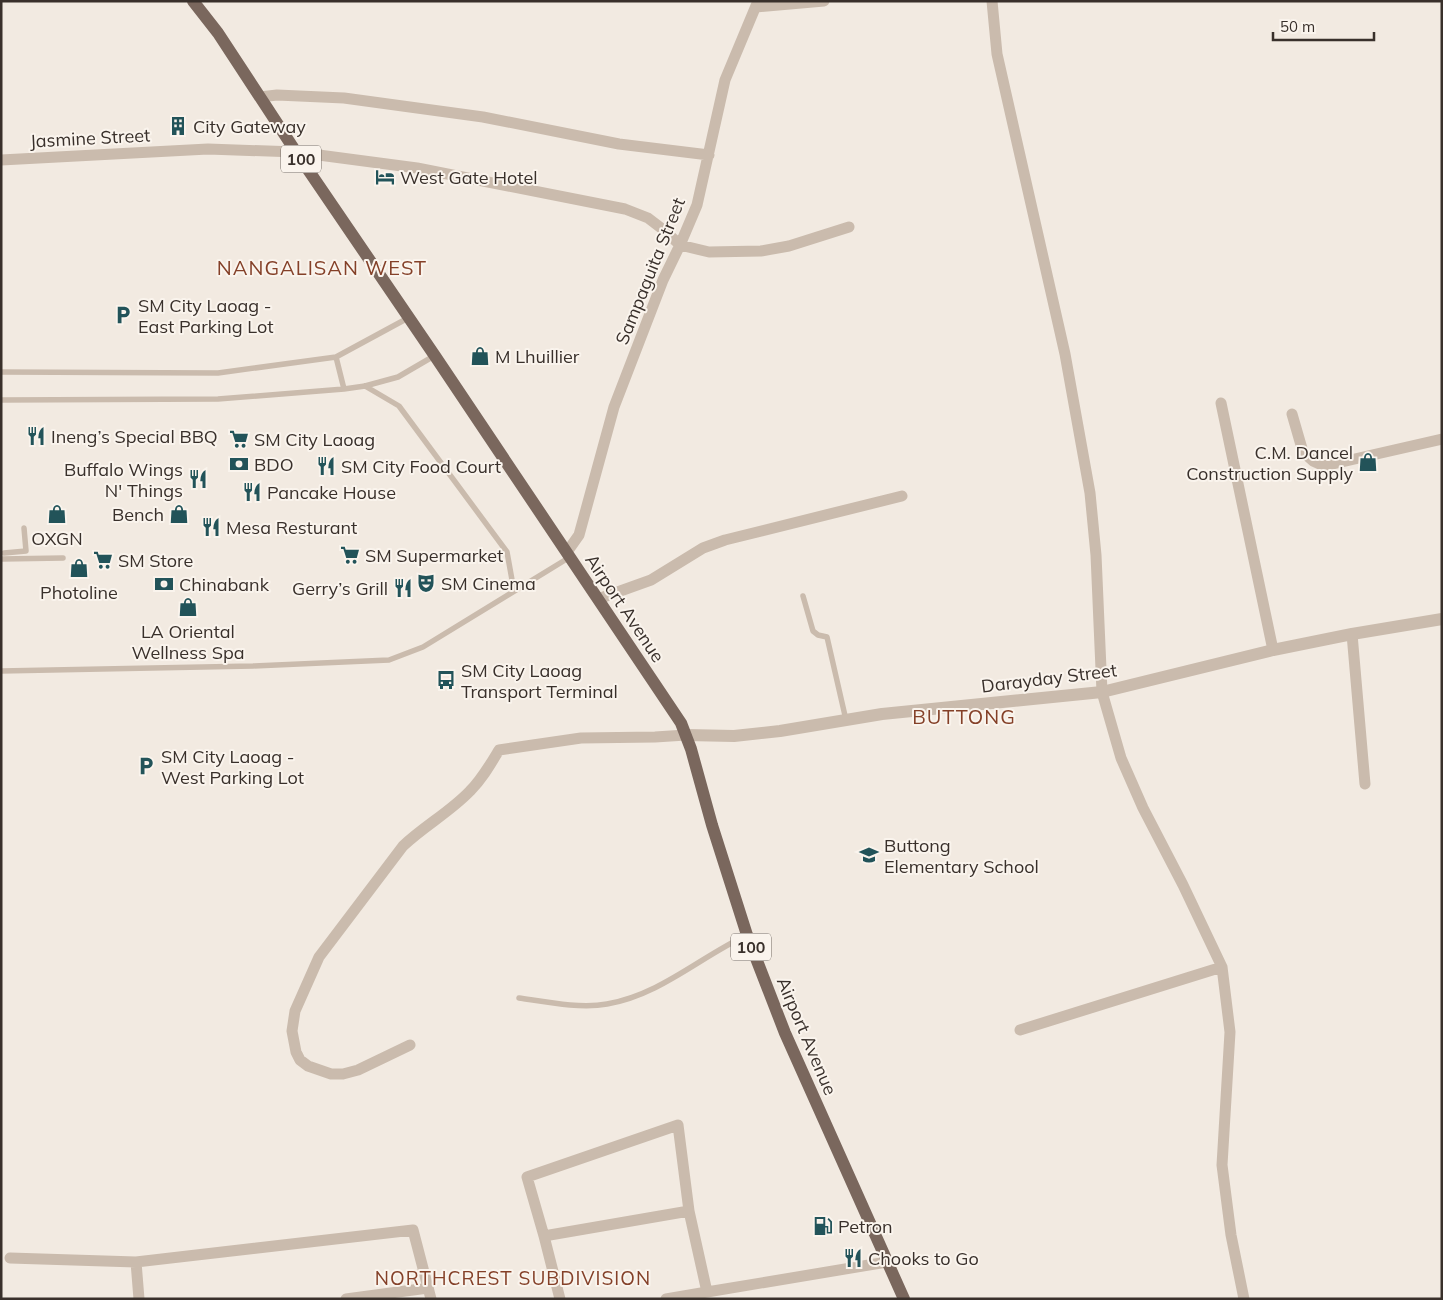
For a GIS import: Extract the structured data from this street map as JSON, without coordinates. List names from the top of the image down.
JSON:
{
  "streets": {
    "main road": ["100", "Airport Avenue"],
    "street": ["Jasmine Street", "Sampaguita Street", "Darayday Street"]
  },
  "crossings": [
    ["Jasmine Street", "Sampaguita Street"],
    ["Jasmine Street", "Airport Avenue"],
    ["Sampaguita Street", "Airport Avenue"],
    ["Airport Avenue", "Darayday Street"]
  ],
  "districts": ["NANGALISAN WEST", "BUTTONG", "NORTHCREST SUBDIVISION"],
  "places": {
    "building": ["City Gateway"],
    "hotel": ["West Gate Hotel"],
    "parking": ["SM City Laoag - East Parking Lot", "SM City Laoag - West Parking Lot"],
    "shop": [
      "M Lhuillier",
      "C.M. Dancel Construction Supply",
      "OXGN",
      "Bench",
      "Photoline",
      "LA Oriental Wellness Spa"
    ],
    "restaurant": [
      "Ineng’s Special BBQ",
      "SM City Food Court",
      "Buffalo Wings N' Things",
      "Pancake House",
      "Mesa Resturant",
      "Gerry’s Grill",
      "Chooks to Go"
    ],
    "supermarket": ["SM City Laoag", "SM Supermarket", "SM Store"],
    "bank": ["BDO", "Chinabank"],
    "theatre": ["SM Cinema"],
    "bus stop": ["SM City Laoag Transport Terminal"],
    "school or university": ["Buttong Elementary School"],
    "fuel station": ["Petron"]
  },
  "scale_bar": "50 m"
}
